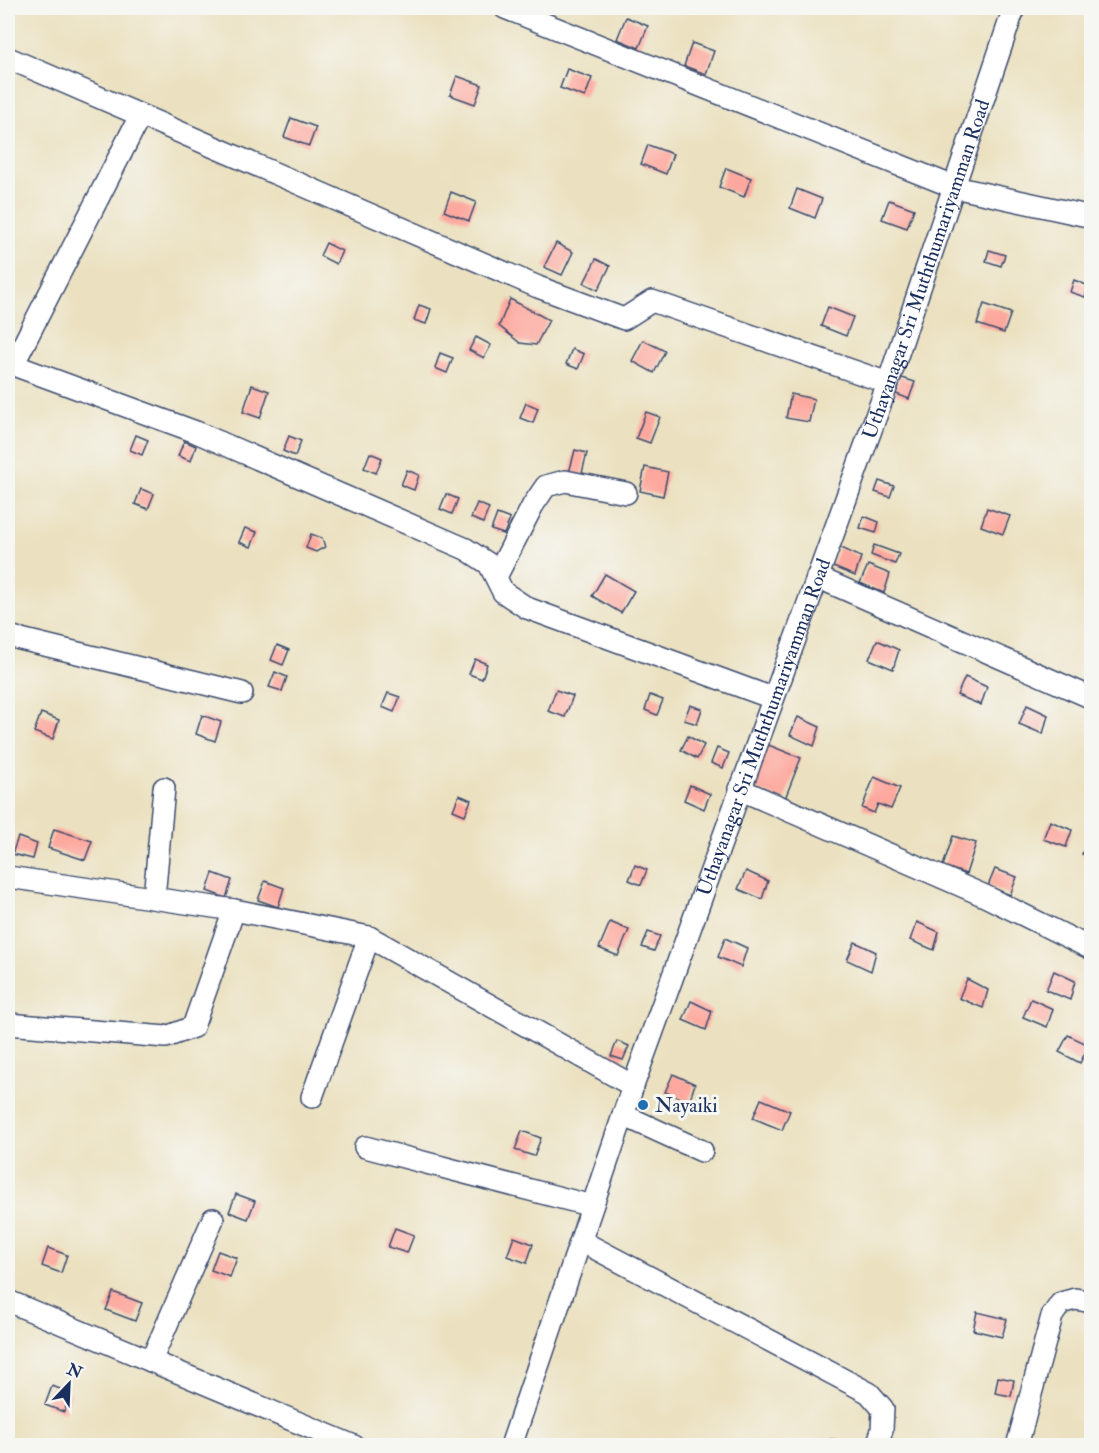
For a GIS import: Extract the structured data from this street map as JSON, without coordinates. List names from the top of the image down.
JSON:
{
  "streets": {
    "street": ["Uthayanagar Sri Muththumariyamman Road"]
  },
  "places": ["Nayaiki"],
  "north": "top right"
}
